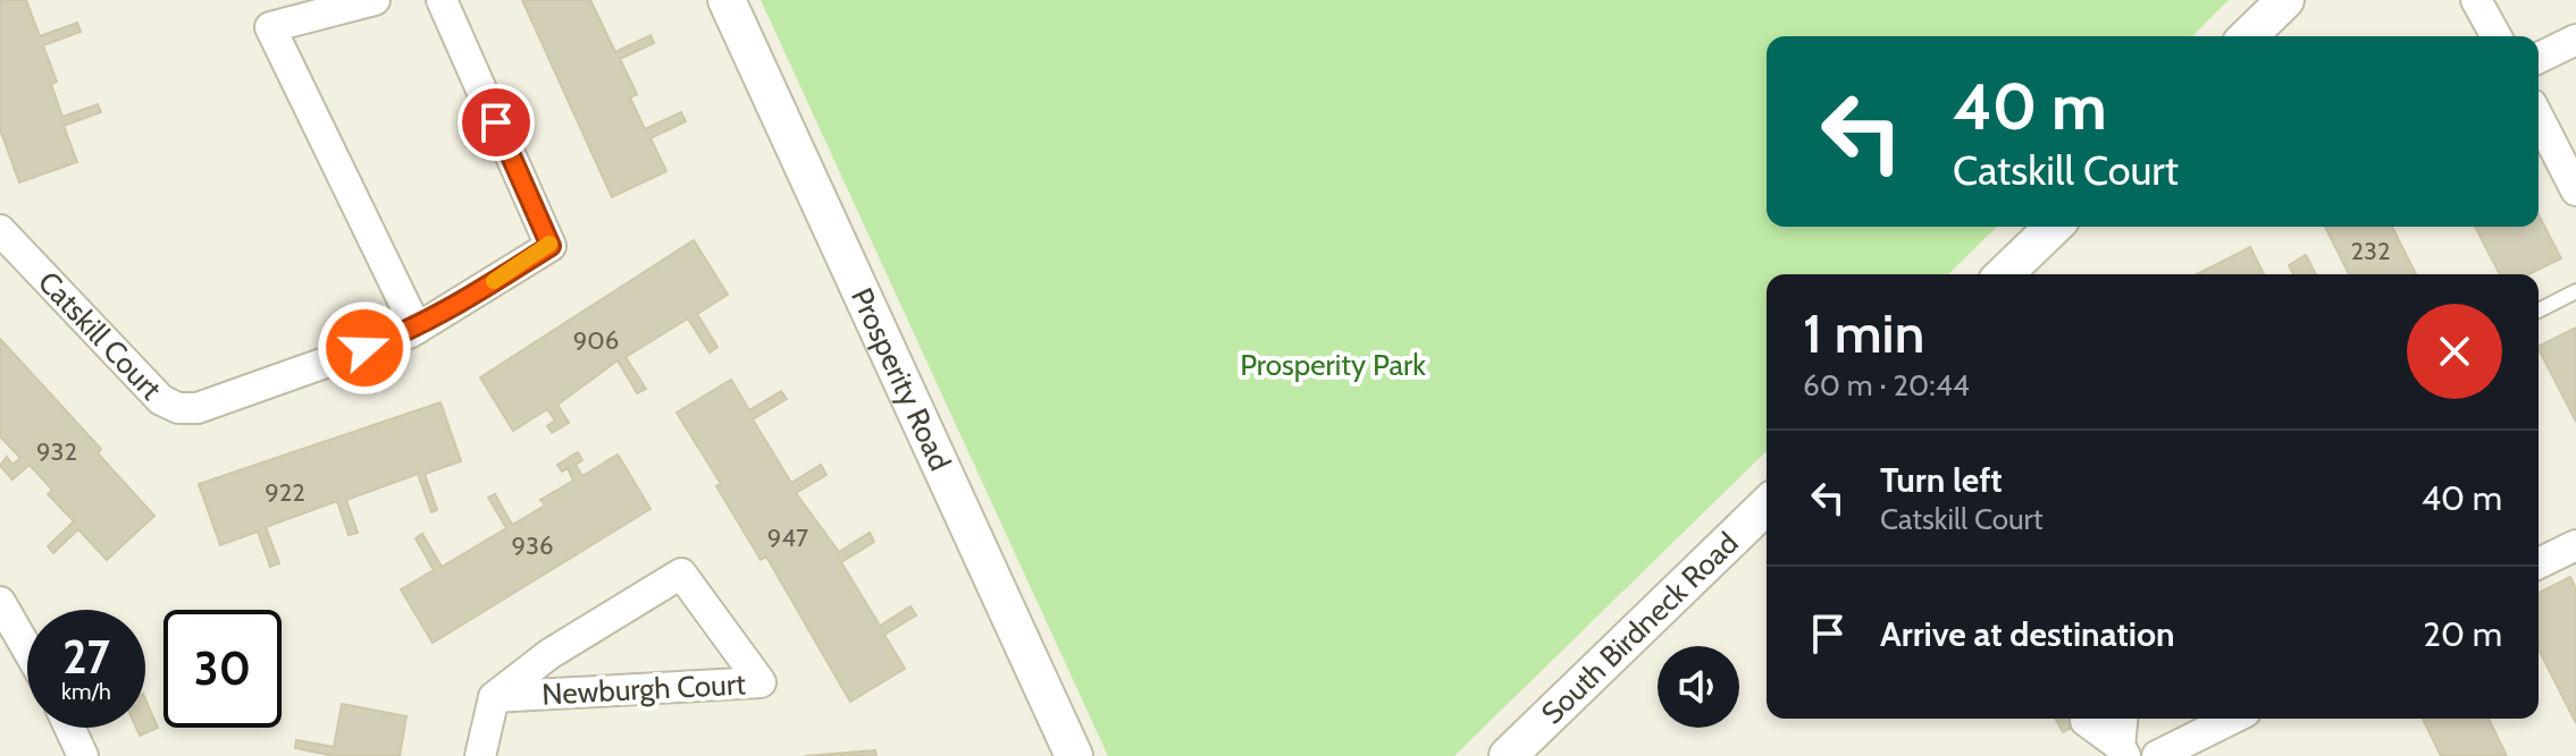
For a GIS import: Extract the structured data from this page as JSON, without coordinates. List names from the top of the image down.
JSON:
{
  "streets": {
    "street": [
      "Catskill Court",
      "Prosperity Road",
      "South Birdneck Road",
      "Newburgh Court"
    ]
  },
  "parks": ["Prosperity Park"],
  "house_numbers": [
    "232",
    "906",
    "932",
    "922",
    "947",
    "936"
  ],
  "page": {
    "turn": ["40 m", "Catskill Court"],
    "heading": ["1 min", "60 m · 20:44"],
    "list": [
      {
        "name": "Turn left",
        "note": "Catskill Court",
        "value": "40 m"
      },
      {
        "name": "Arrive at destination",
        "value": "20 m"
      }
    ],
    "speed": "27 km/h",
    "limit": "30"
  }
}
